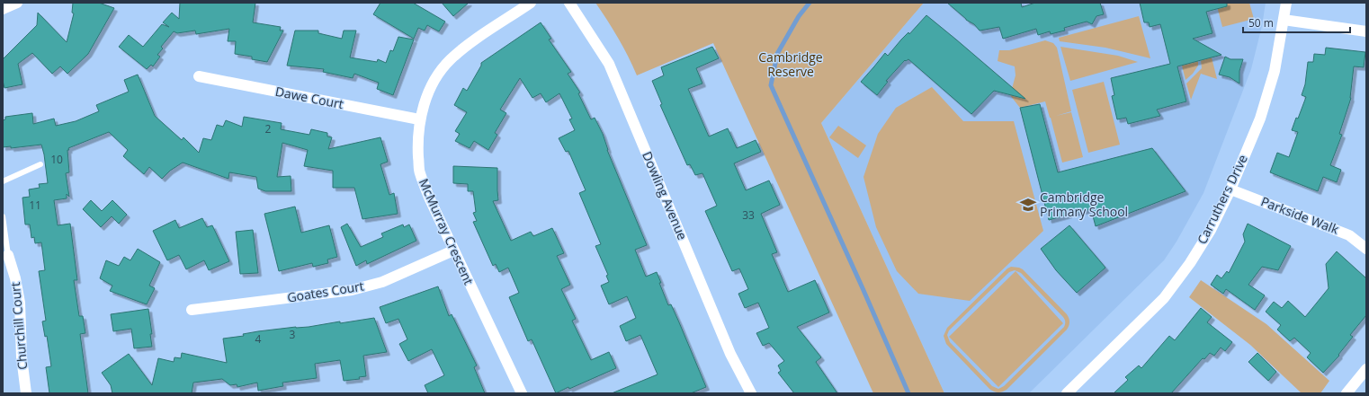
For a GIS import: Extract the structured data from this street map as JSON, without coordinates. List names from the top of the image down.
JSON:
{
  "streets": {
    "street": [
      "Dawe Court",
      "Dowling Avenue",
      "Carruthers Drive",
      "Parkside Walk",
      "McMurray Crescent",
      "Goates Court",
      "Churchill Court"
    ]
  },
  "crossings": [
    ["Dawe Court", "McMurray Crescent"],
    ["Carruthers Drive", "Parkside Walk"],
    ["McMurray Crescent", "Goates Court"]
  ],
  "parks": ["Cambridge Reserve"],
  "places": {
    "school or university": ["Cambridge Primary School"]
  },
  "house_numbers": [
    "2",
    "10",
    "11",
    "33",
    "3",
    "4"
  ],
  "scale_bar": "50 m"
}
